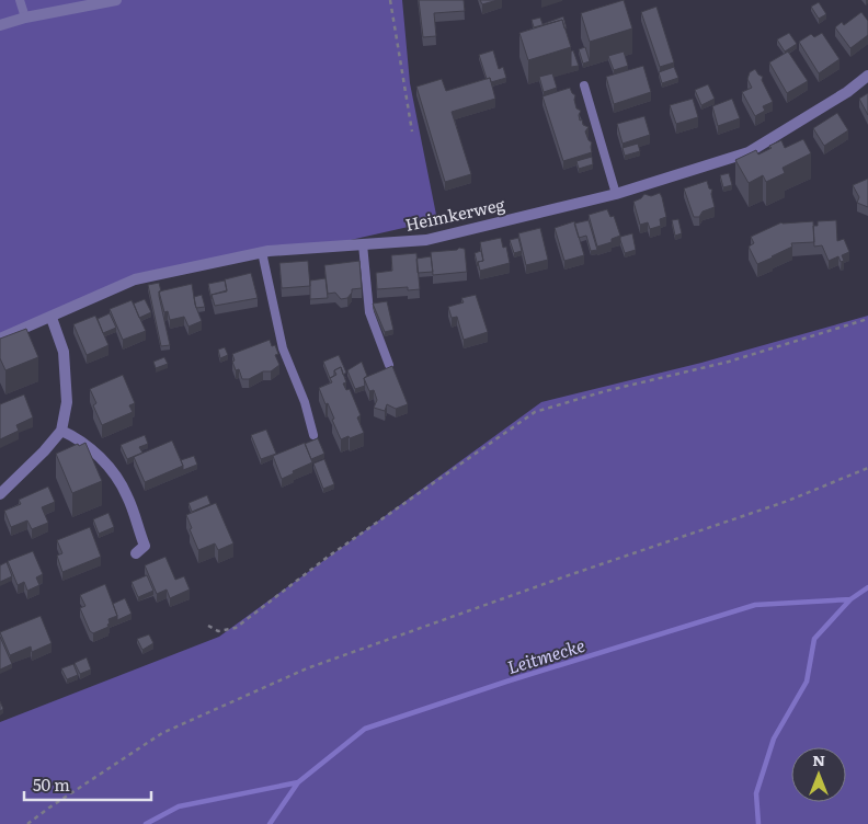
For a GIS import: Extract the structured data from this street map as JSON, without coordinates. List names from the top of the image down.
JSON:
{
  "streets": {
    "street": ["Heimkerweg"]
  },
  "water": ["Leitmecke"],
  "scale_bar": "50 m",
  "north": "top"
}
